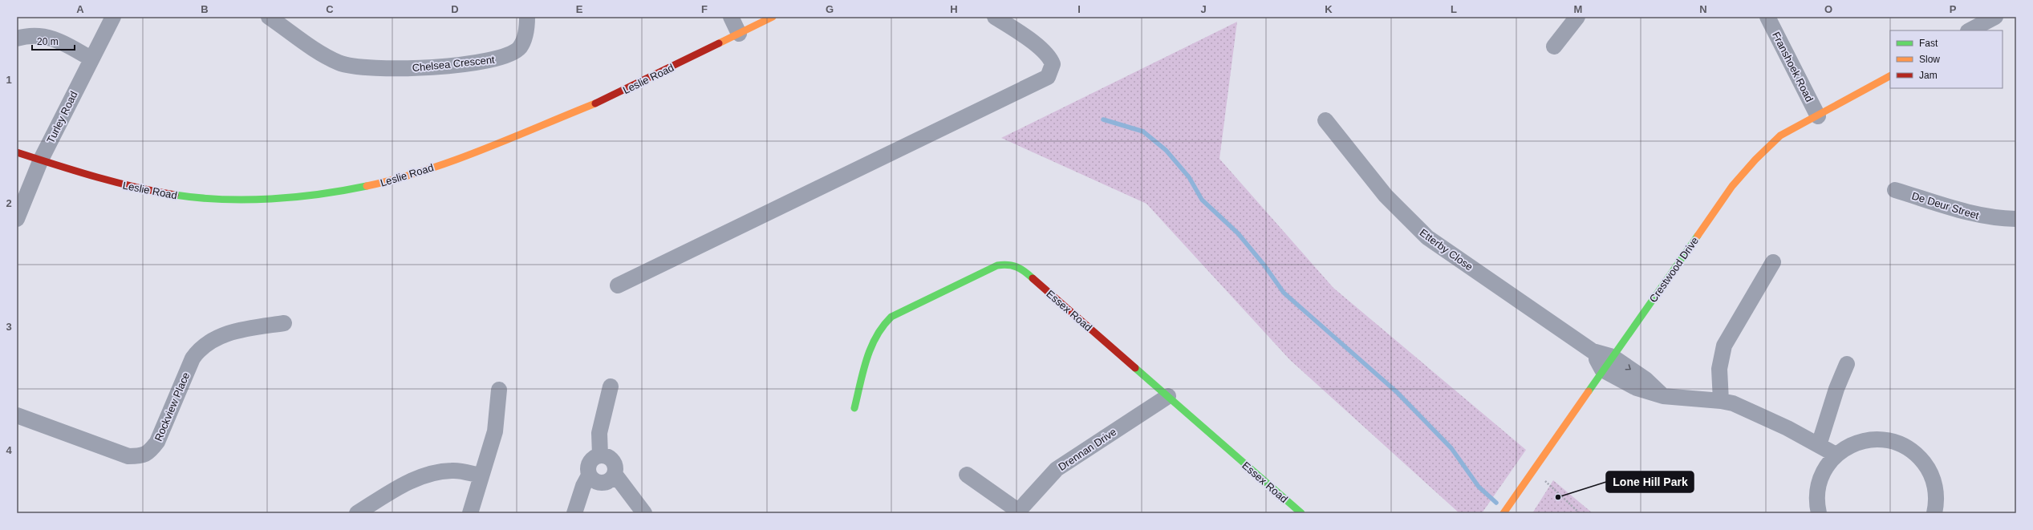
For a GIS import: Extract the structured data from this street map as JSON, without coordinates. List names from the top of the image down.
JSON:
{
  "streets": {
    "street": [
      "Chelsea Crescent",
      "Franshoek Road",
      "Leslie Road",
      "Turley Road",
      "De Deur Street",
      "Etterby Close",
      "Crestwood Drive",
      "Essex Road",
      "Rockview Place",
      "Drennan Drive"
    ]
  },
  "crossings": [
    ["Franshoek Road", "Crestwood Drive"],
    ["Leslie Road", "Turley Road"],
    ["Etterby Close", "Crestwood Drive"],
    ["Essex Road", "Drennan Drive"]
  ],
  "places": ["Lone Hill Park"],
  "legend": ["Fast", "Slow", "Jam"],
  "scale_bar": "20 m",
  "grid": {
    "columns": [
      "A",
      "B",
      "C",
      "D",
      "E",
      "F",
      "G",
      "H",
      "I",
      "J",
      "K",
      "L",
      "M",
      "N",
      "O",
      "P"
    ],
    "rows": [
      "1",
      "2",
      "3",
      "4"
    ]
  }
}
